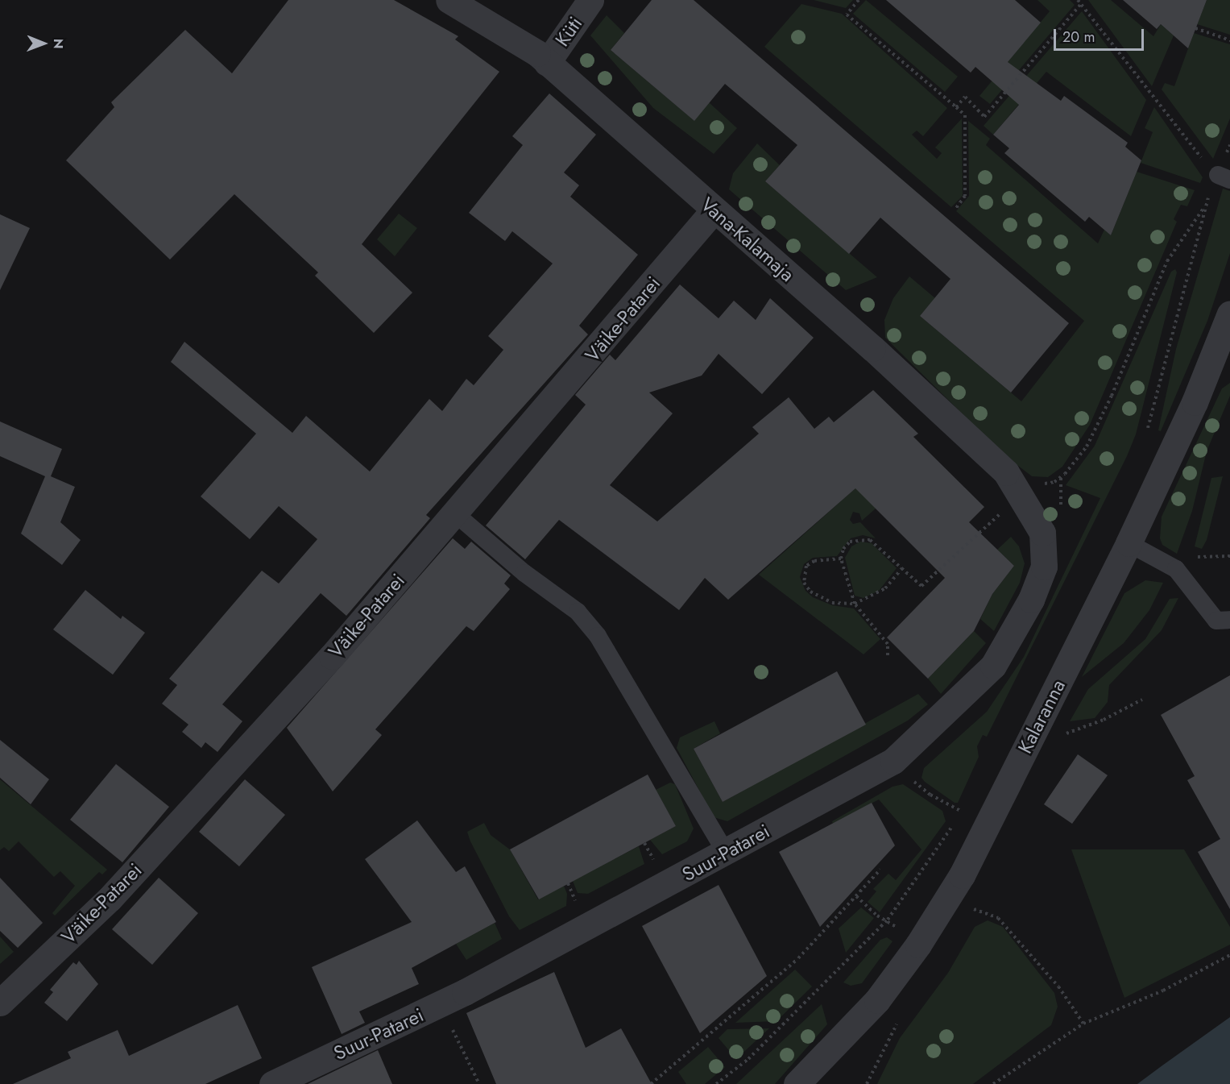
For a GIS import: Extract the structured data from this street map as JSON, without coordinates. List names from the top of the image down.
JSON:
{
  "streets": {
    "street": [
      "Küti",
      "Vana-Kalamaja",
      "Väike-Patarei",
      "Kalaranna",
      "Suur-Patarei"
    ]
  },
  "crossings": [
    ["Küti", "Vana-Kalamaja"],
    ["Vana-Kalamaja", "Väike-Patarei"],
    ["Vana-Kalamaja", "Suur-Patarei"]
  ],
  "scale_bar": "20 m",
  "north": "right"
}
